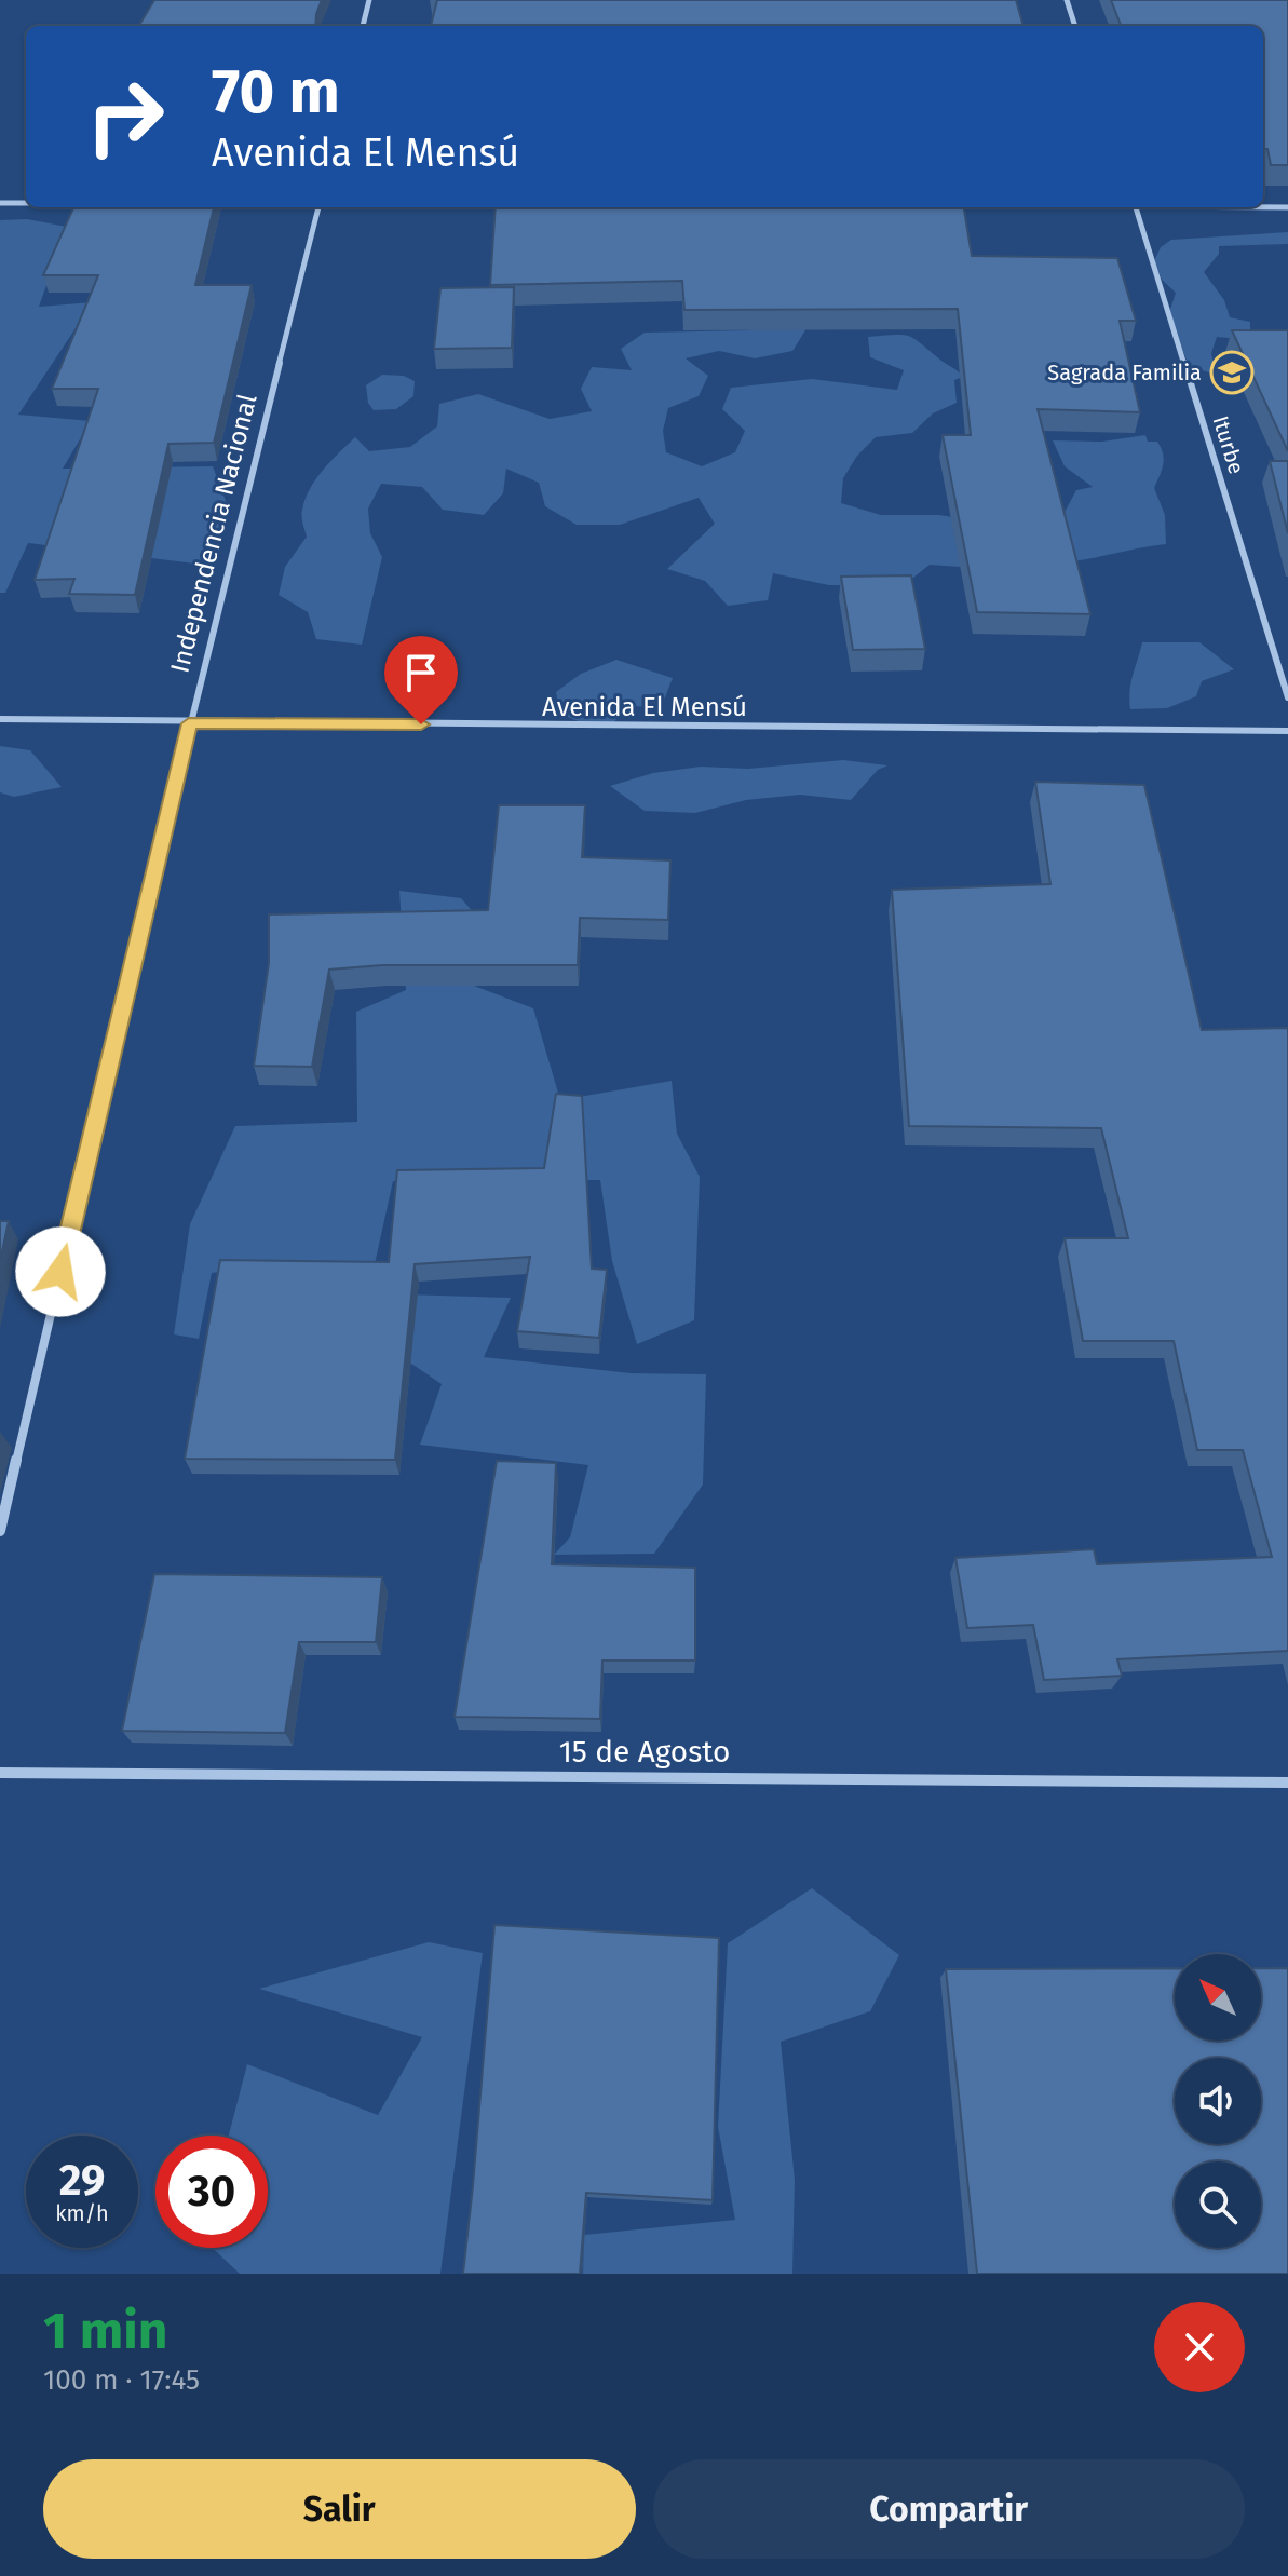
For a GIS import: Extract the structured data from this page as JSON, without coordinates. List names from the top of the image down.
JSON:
{
  "streets": {
    "street": [
      "Iturbe",
      "Independencia Nacional",
      "Avenida El Mensú",
      "15 de Agosto"
    ]
  },
  "crossings": [
    ["Independencia Nacional", "Avenida El Mensú"]
  ],
  "places": {
    "school or university": ["Sagrada Familia"]
  },
  "north": "top left",
  "page": {
    "turn": ["70 m", "Avenida El Mensú"],
    "speed": "29 km/h",
    "limit": "30",
    "heading": ["1 min", "100 m · 17:45"],
    "buttons": ["Salir", "Compartir"]
  }
}
